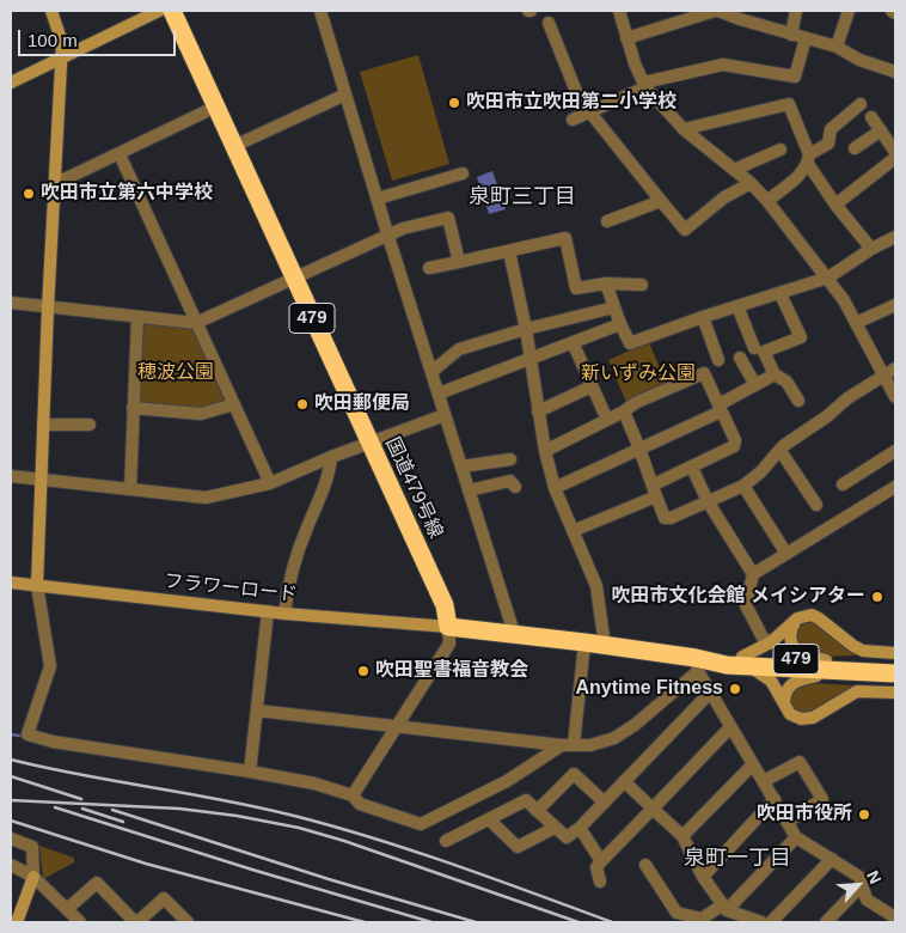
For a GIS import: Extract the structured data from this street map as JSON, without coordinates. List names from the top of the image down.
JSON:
{
  "streets": {
    "highway": ["479", "国道479号線"],
    "street": ["フラワーロード"]
  },
  "crossings": [
    ["479", "国道479号線"],
    ["479", "フラワーロード"],
    ["国道479号線", "フラワーロード"]
  ],
  "districts": ["泉町三丁目", "泉町一丁目"],
  "parks": ["穂波公園", "新いずみ公園"],
  "places": [
    "吹田市立吹田第二小学校",
    "吹田市立第六中学校",
    "吹田郵便局",
    "吹田市文化会館 メイシアター",
    "吹田聖書福音教会",
    "Anytime Fitness",
    "吹田市役所"
  ],
  "scale_bar": "100 m",
  "north": "top right"
}
